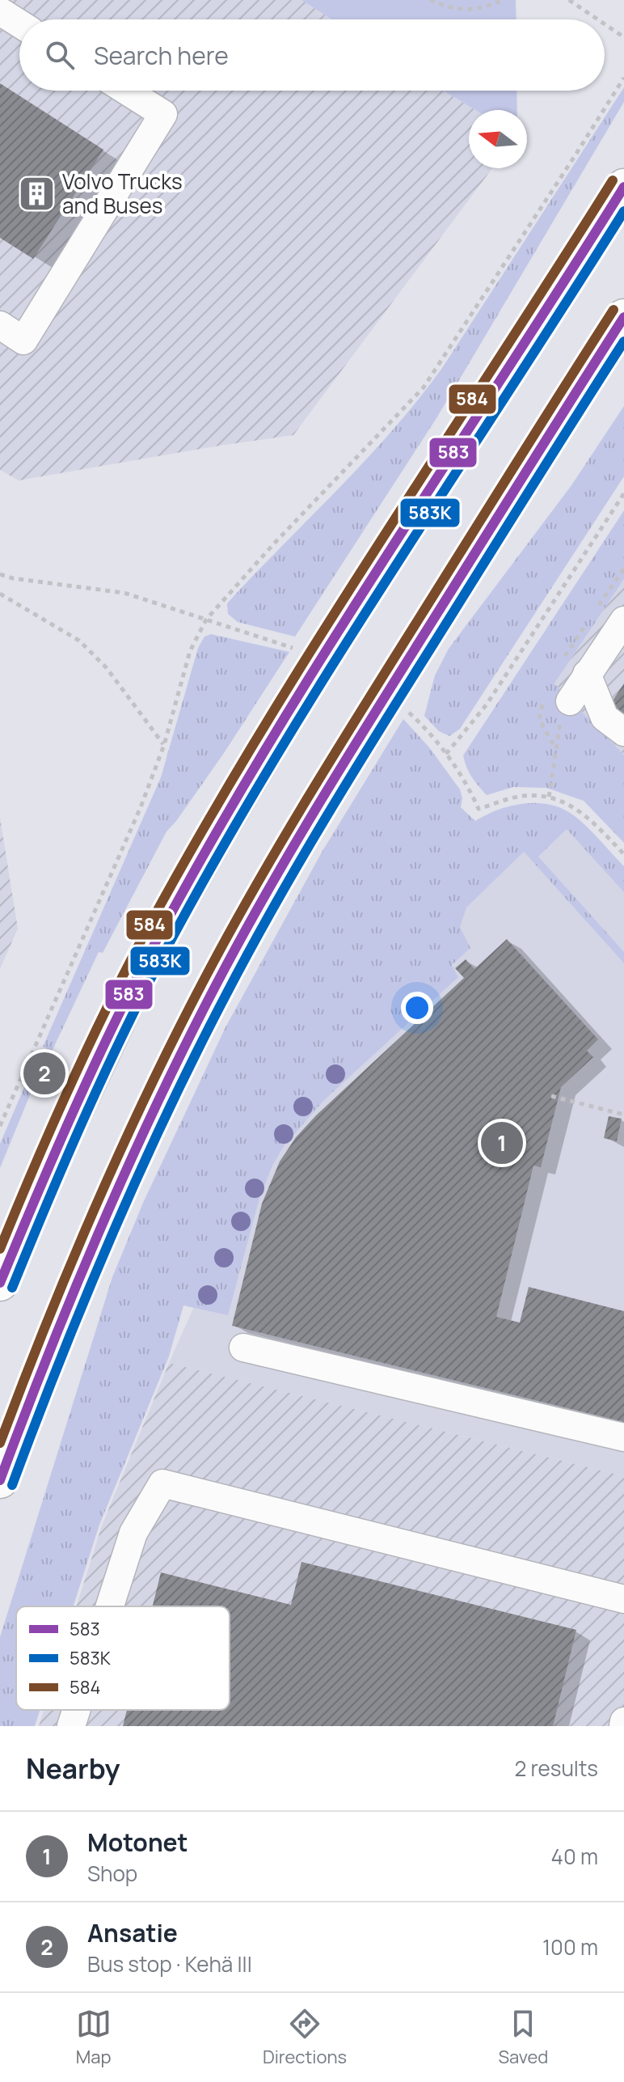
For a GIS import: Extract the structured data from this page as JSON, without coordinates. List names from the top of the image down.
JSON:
{
  "places": {
    "building": ["Volvo Trucks and Buses"]
  },
  "lines": ["transit line 584", "transit line 583", "transit line 583K"],
  "legend": ["583", "583K", "584"],
  "north": "left",
  "page": {
    "search": "Search here",
    "pins": ["2", "1"],
    "heading": ["Nearby", "2 results"],
    "list": [
      {
        "mark": "1",
        "name": "Motonet",
        "note": "Shop",
        "value": "40 m"
      },
      {
        "mark": "2",
        "name": "Ansatie",
        "note": "Bus stop · Kehä III",
        "value": "100 m"
      }
    ],
    "nav": ["Map", "Directions", "Saved"]
  }
}
